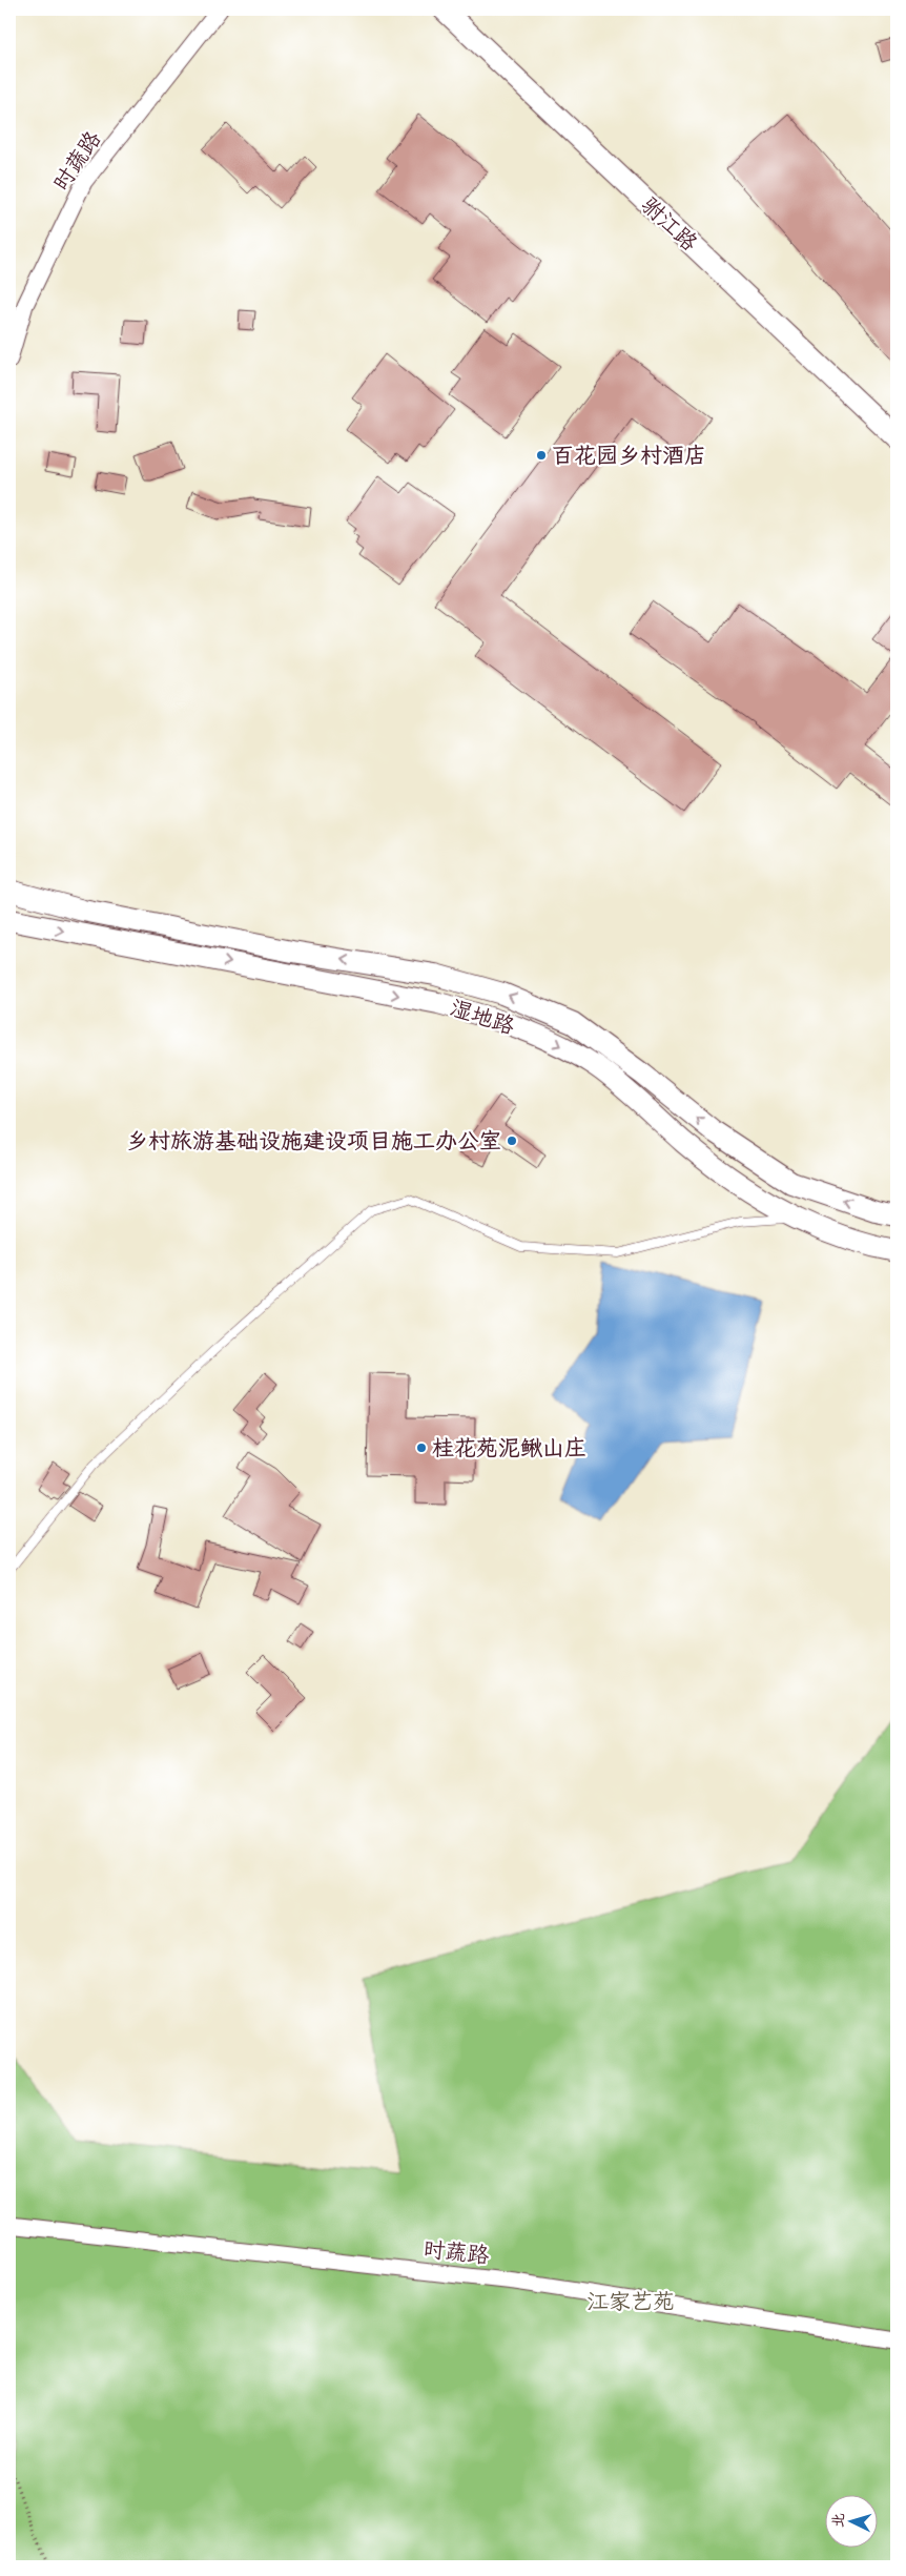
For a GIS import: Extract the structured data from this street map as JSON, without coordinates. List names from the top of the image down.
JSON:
{
  "streets": {
    "street": ["时蔬路", "驸江路", "湿地路"]
  },
  "parks": ["江家艺苑"],
  "places": ["百花园乡村酒店", "乡村旅游基础设施建设项目施工办公室", "桂花苑泥鳅山庄"],
  "north": "left"
}
